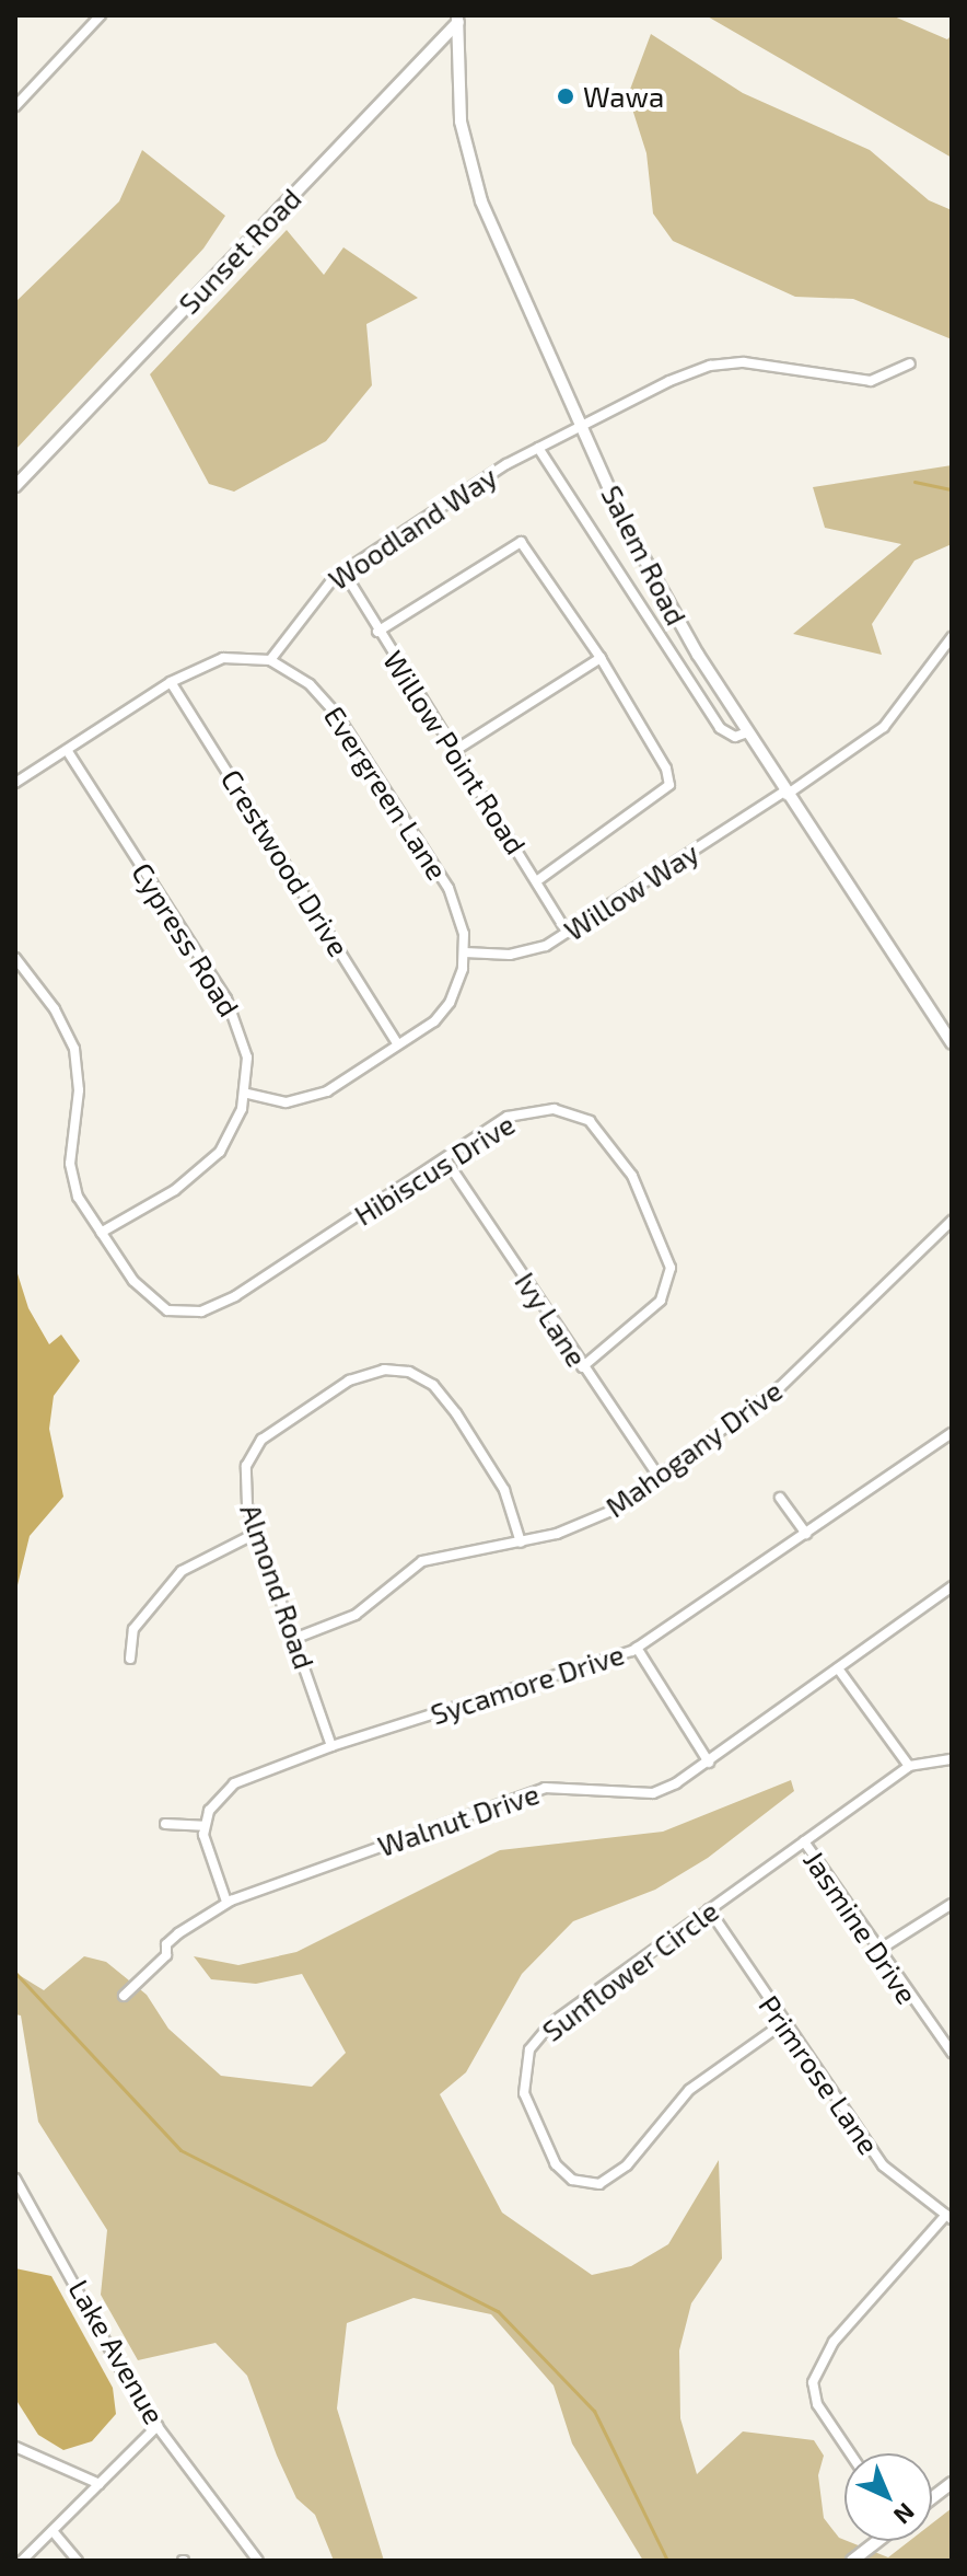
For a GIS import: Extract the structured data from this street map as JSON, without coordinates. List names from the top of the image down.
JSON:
{
  "streets": {
    "street": [
      "Sunset Road",
      "Woodland Way",
      "Salem Road",
      "Willow Point Road",
      "Evergreen Lane",
      "Crestwood Drive",
      "Willow Way",
      "Cypress Road",
      "Hibiscus Drive",
      "Ivy Lane",
      "Mahogany Drive",
      "Almond Road",
      "Sycamore Drive",
      "Walnut Drive",
      "Jasmine Drive",
      "Sunflower Circle",
      "Primrose Lane",
      "Lake Avenue"
    ]
  },
  "crossings": [
    ["Sunset Road", "Salem Road"],
    ["Woodland Way", "Salem Road"],
    ["Woodland Way", "Willow Point Road"],
    ["Woodland Way", "Evergreen Lane"],
    ["Salem Road", "Willow Way"],
    ["Willow Point Road", "Willow Way"],
    ["Evergreen Lane", "Willow Way"],
    ["Cypress Road", "Hibiscus Drive"],
    ["Hibiscus Drive", "Ivy Lane"],
    ["Ivy Lane", "Mahogany Drive"],
    ["Mahogany Drive", "Almond Road"],
    ["Almond Road", "Sycamore Drive"],
    ["Jasmine Drive", "Sunflower Circle"],
    ["Sunflower Circle", "Primrose Lane"]
  ],
  "places": ["Wawa"],
  "north": "bottom right"
}
